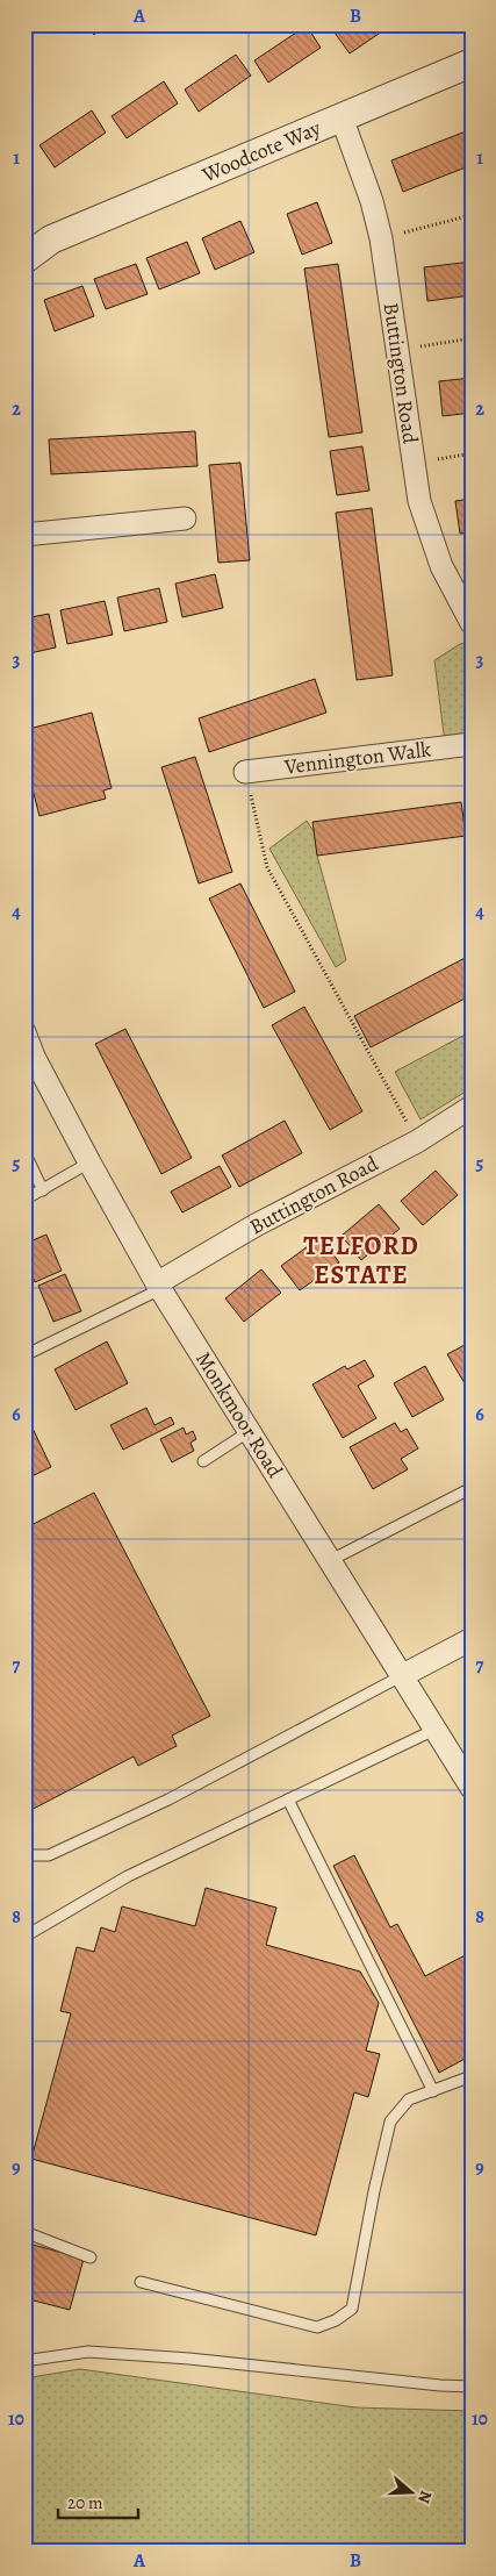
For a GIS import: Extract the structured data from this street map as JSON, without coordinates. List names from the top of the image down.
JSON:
{
  "streets": {
    "street": [
      "Woodcote Way",
      "Buttington Road",
      "Vennington Walk",
      "Monkmoor Road"
    ]
  },
  "crossings": [
    ["Woodcote Way", "Buttington Road"],
    ["Buttington Road", "Monkmoor Road"]
  ],
  "districts": ["TELFORD ESTATE"],
  "scale_bar": "20 m",
  "north": "right",
  "grid": {
    "columns": ["A", "B"],
    "rows": [
      "1",
      "2",
      "3",
      "4",
      "5",
      "6",
      "7",
      "8",
      "9",
      "10"
    ]
  }
}
